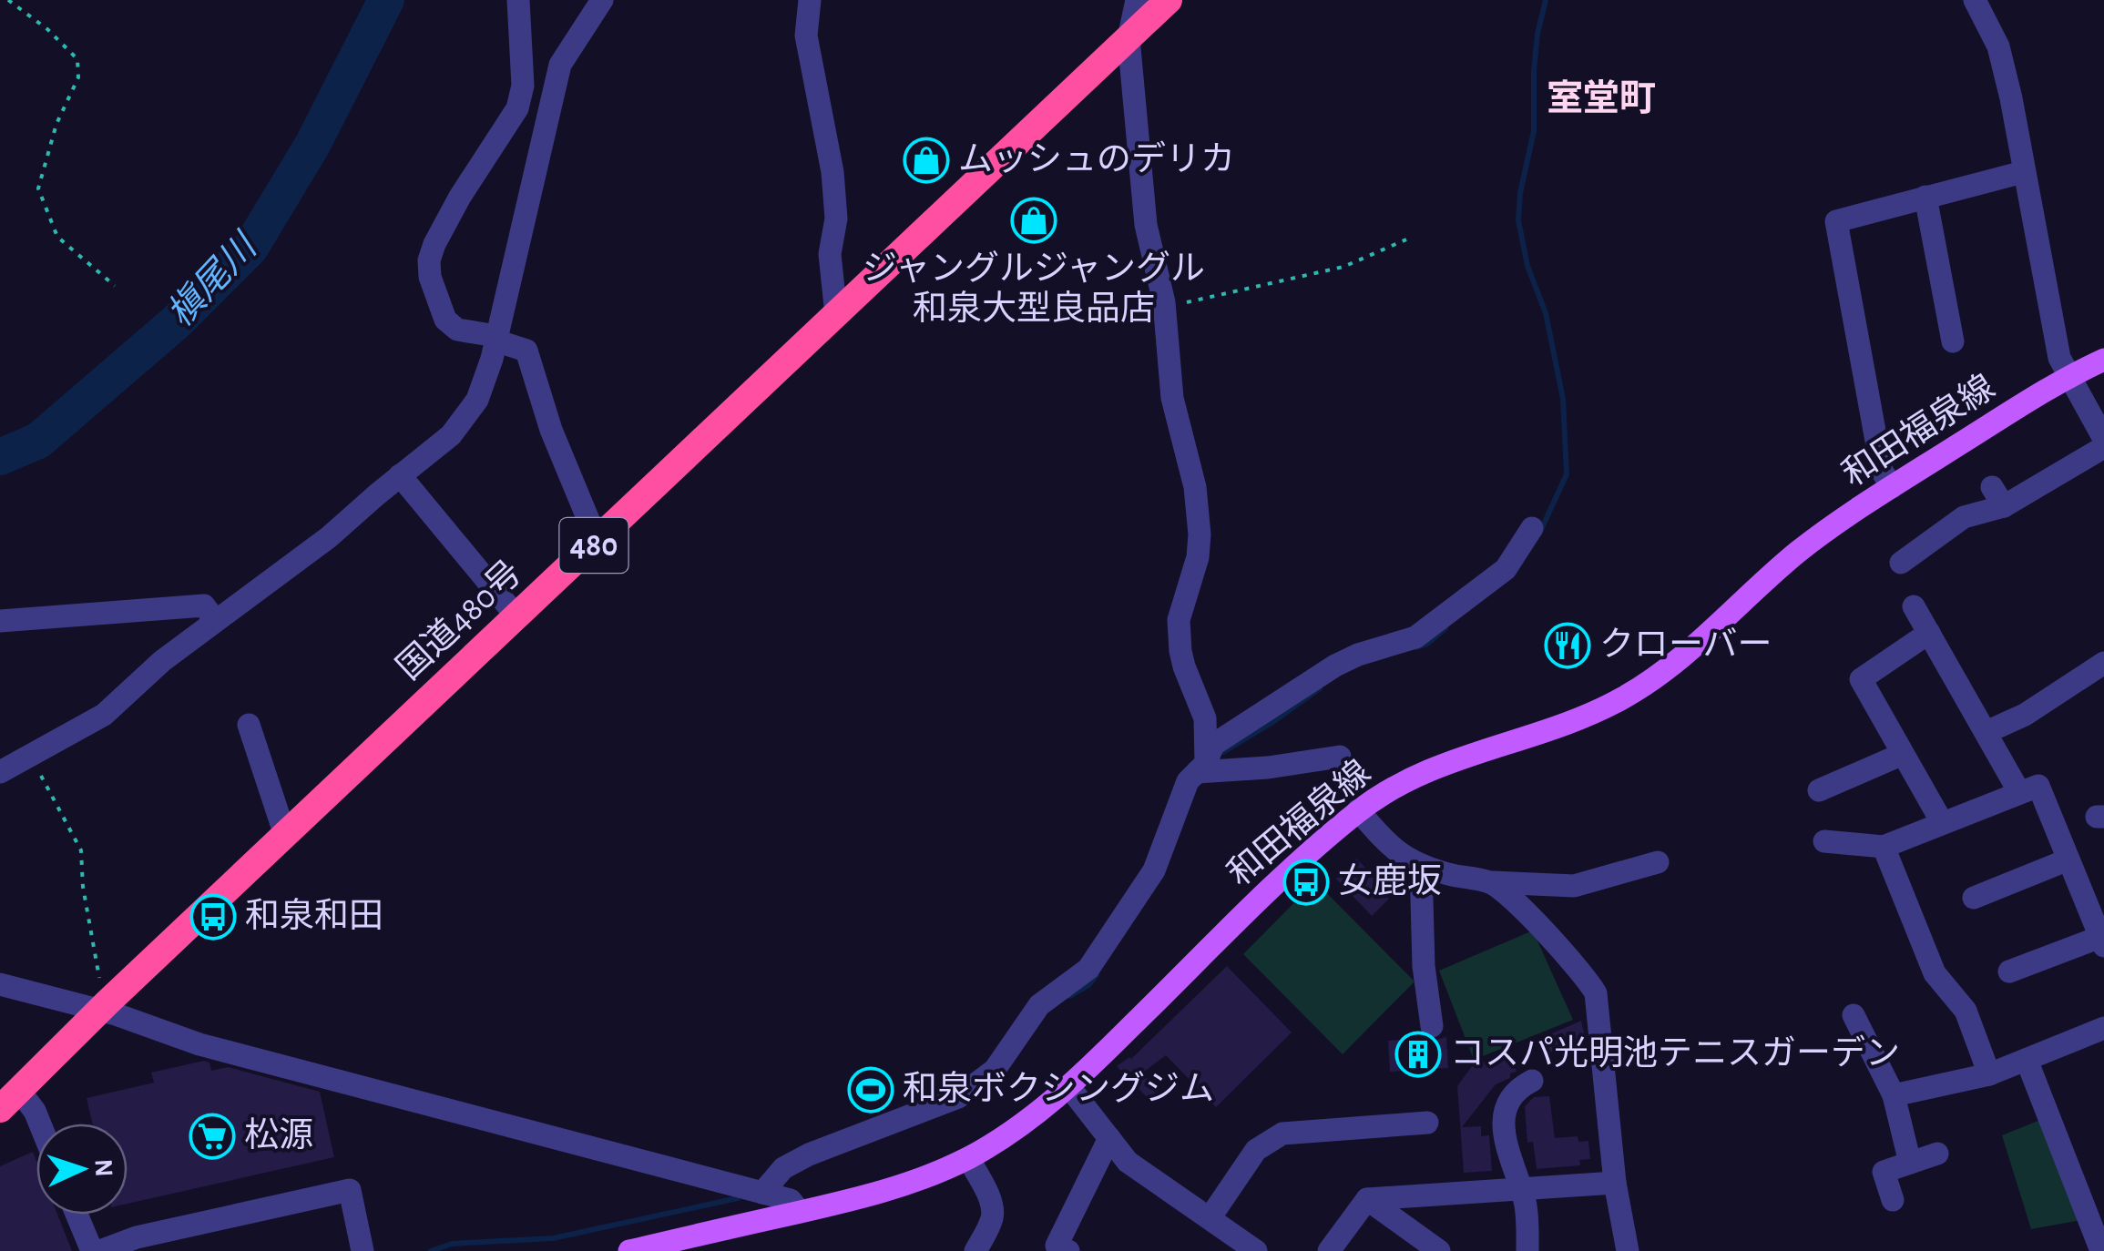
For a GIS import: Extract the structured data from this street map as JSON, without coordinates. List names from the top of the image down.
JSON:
{
  "streets": {
    "highway": ["480", "国道480号"],
    "main road": ["和田福泉線"]
  },
  "districts": ["室堂町"],
  "water": ["槇尾川"],
  "places": {
    "shop": ["ムッシュのデリカ", "ジャングルジャングル 和泉大型良品店"],
    "restaurant": ["クローバー"],
    "bus stop": ["女鹿坂", "和泉和田"],
    "building": ["コスパ光明池テニスガーデン"],
    "sports": ["和泉ボクシングジム"],
    "supermarket": ["松源"]
  },
  "north": "right"
}
